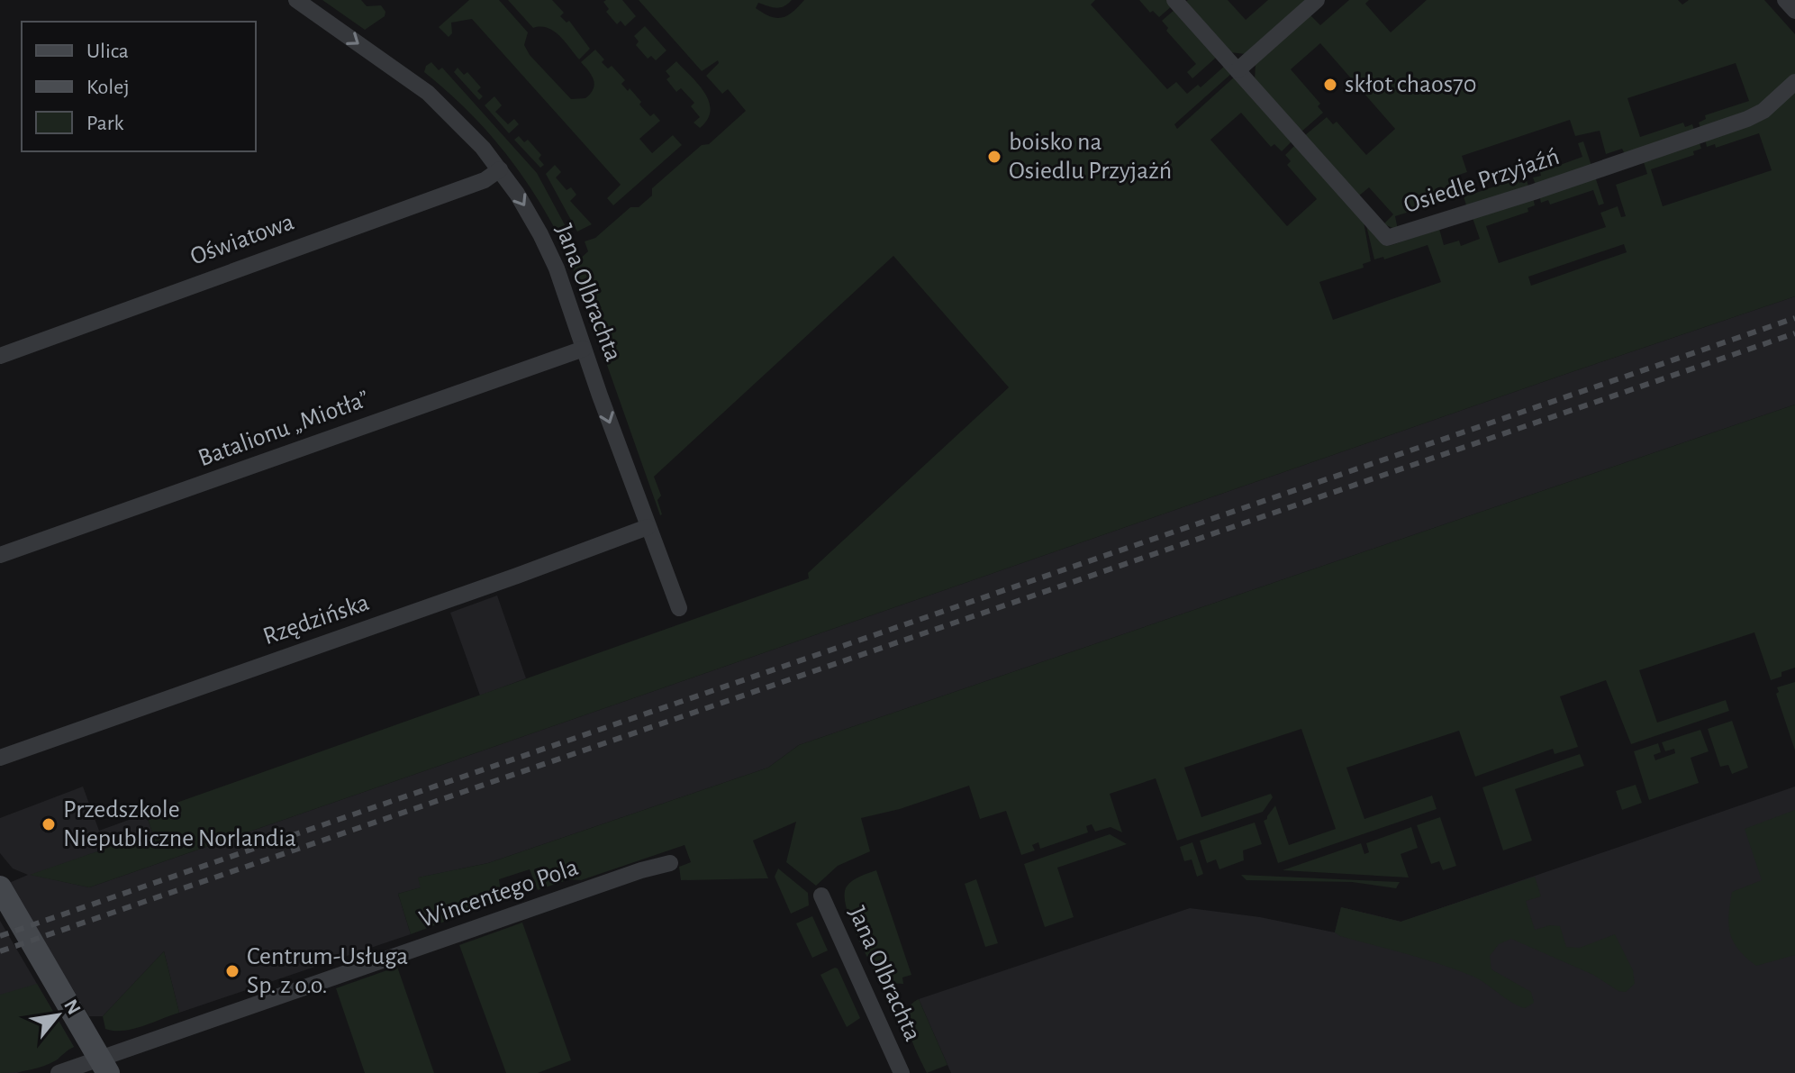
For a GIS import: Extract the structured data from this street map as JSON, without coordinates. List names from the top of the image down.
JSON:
{
  "streets": {
    "street": [
      "Osiedle Przyjaźń",
      "Oświatowa",
      "Jana Olbrachta",
      "Batalionu „Miotła”",
      "Rzędzińska",
      "Wincentego Pola"
    ]
  },
  "crossings": [
    ["Oświatowa", "Jana Olbrachta"],
    ["Jana Olbrachta", "Batalionu „Miotła”"],
    ["Jana Olbrachta", "Rzędzińska"]
  ],
  "one_way": ["Jana Olbrachta"],
  "places": [
    "skłot chaos70",
    "boisko na Osiedlu Przyjażń",
    "Przedszkole Niepubliczne Norlandia",
    "Centrum-Usługa Sp. z o.o."
  ],
  "legend": ["Ulica", "Kolej", "Park"],
  "north": "top right"
}
